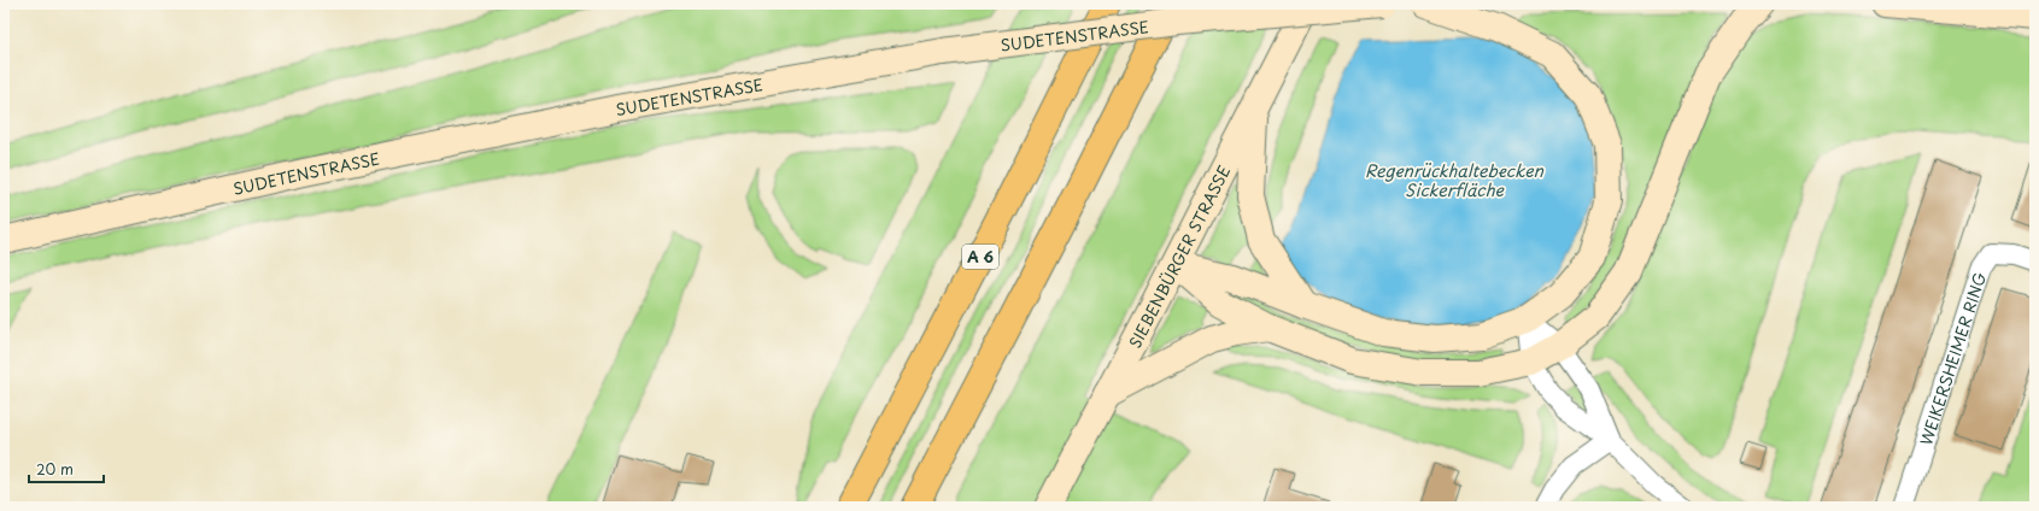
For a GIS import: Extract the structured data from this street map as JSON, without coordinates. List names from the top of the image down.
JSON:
{
  "streets": {
    "highway": ["A 6"],
    "main road": ["SUDETENSTRASSE", "SIEBENBÜRGER STRASSE"],
    "street": ["WEIKERSHEIMER RING"]
  },
  "water": ["Regenrückhaltebecken Sickerfläche"],
  "scale_bar": "20 m"
}
